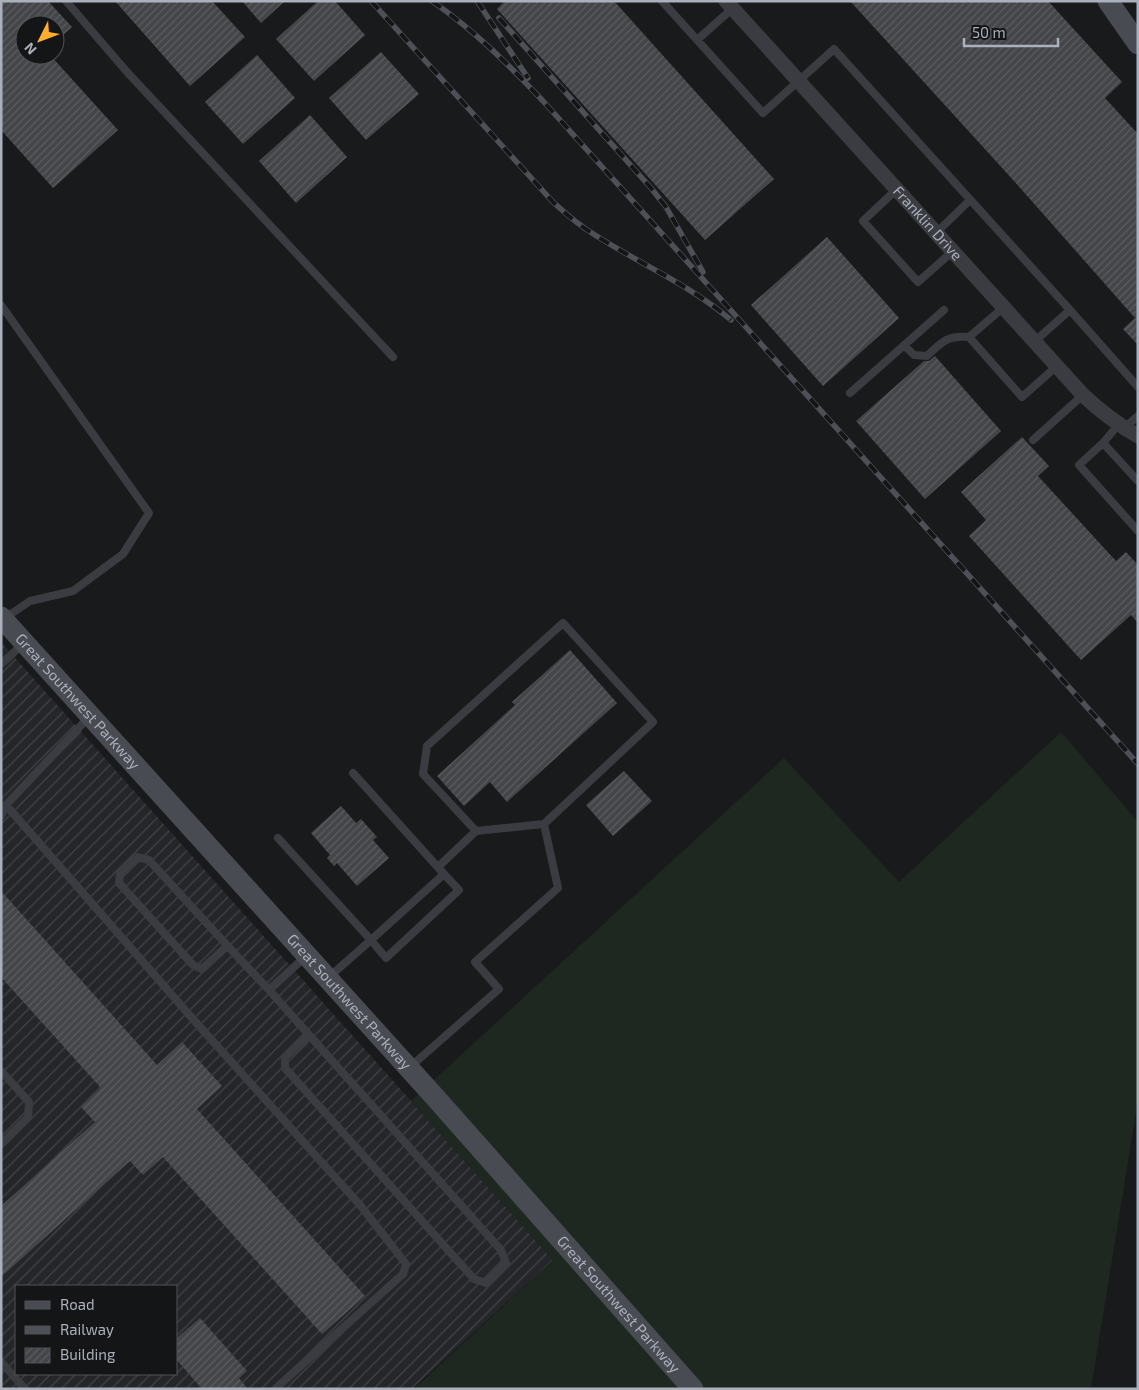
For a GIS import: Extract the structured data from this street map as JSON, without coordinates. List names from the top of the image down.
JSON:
{
  "streets": {
    "street": ["Franklin Drive", "Great Southwest Parkway"]
  },
  "legend": ["Road", "Railway", "Building"],
  "scale_bar": "50 m",
  "north": "bottom left"
}
